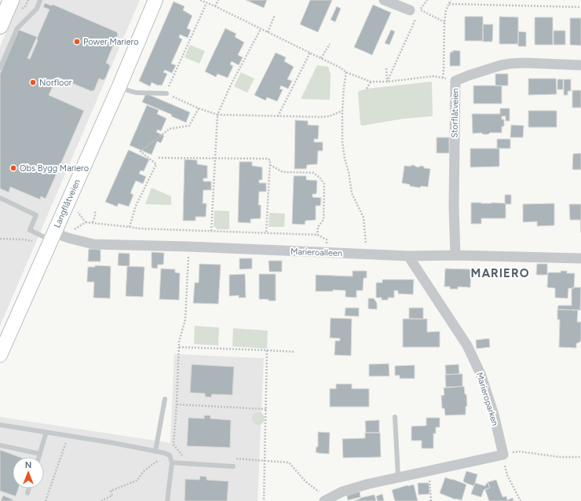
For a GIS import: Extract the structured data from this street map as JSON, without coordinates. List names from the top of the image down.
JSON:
{
  "streets": {
    "street": [
      "Storflåtveien",
      "Langflåtveien",
      "Marieroalleen",
      "Marieroparken"
    ]
  },
  "crossings": [
    ["Storflåtveien", "Marieroalleen"],
    ["Langflåtveien", "Marieroalleen"],
    ["Marieroalleen", "Marieroparken"]
  ],
  "districts": ["MARIERO"],
  "places": ["Power Mariero", "Norfloor", "Obs Bygg Mariero"],
  "north": "top"
}
